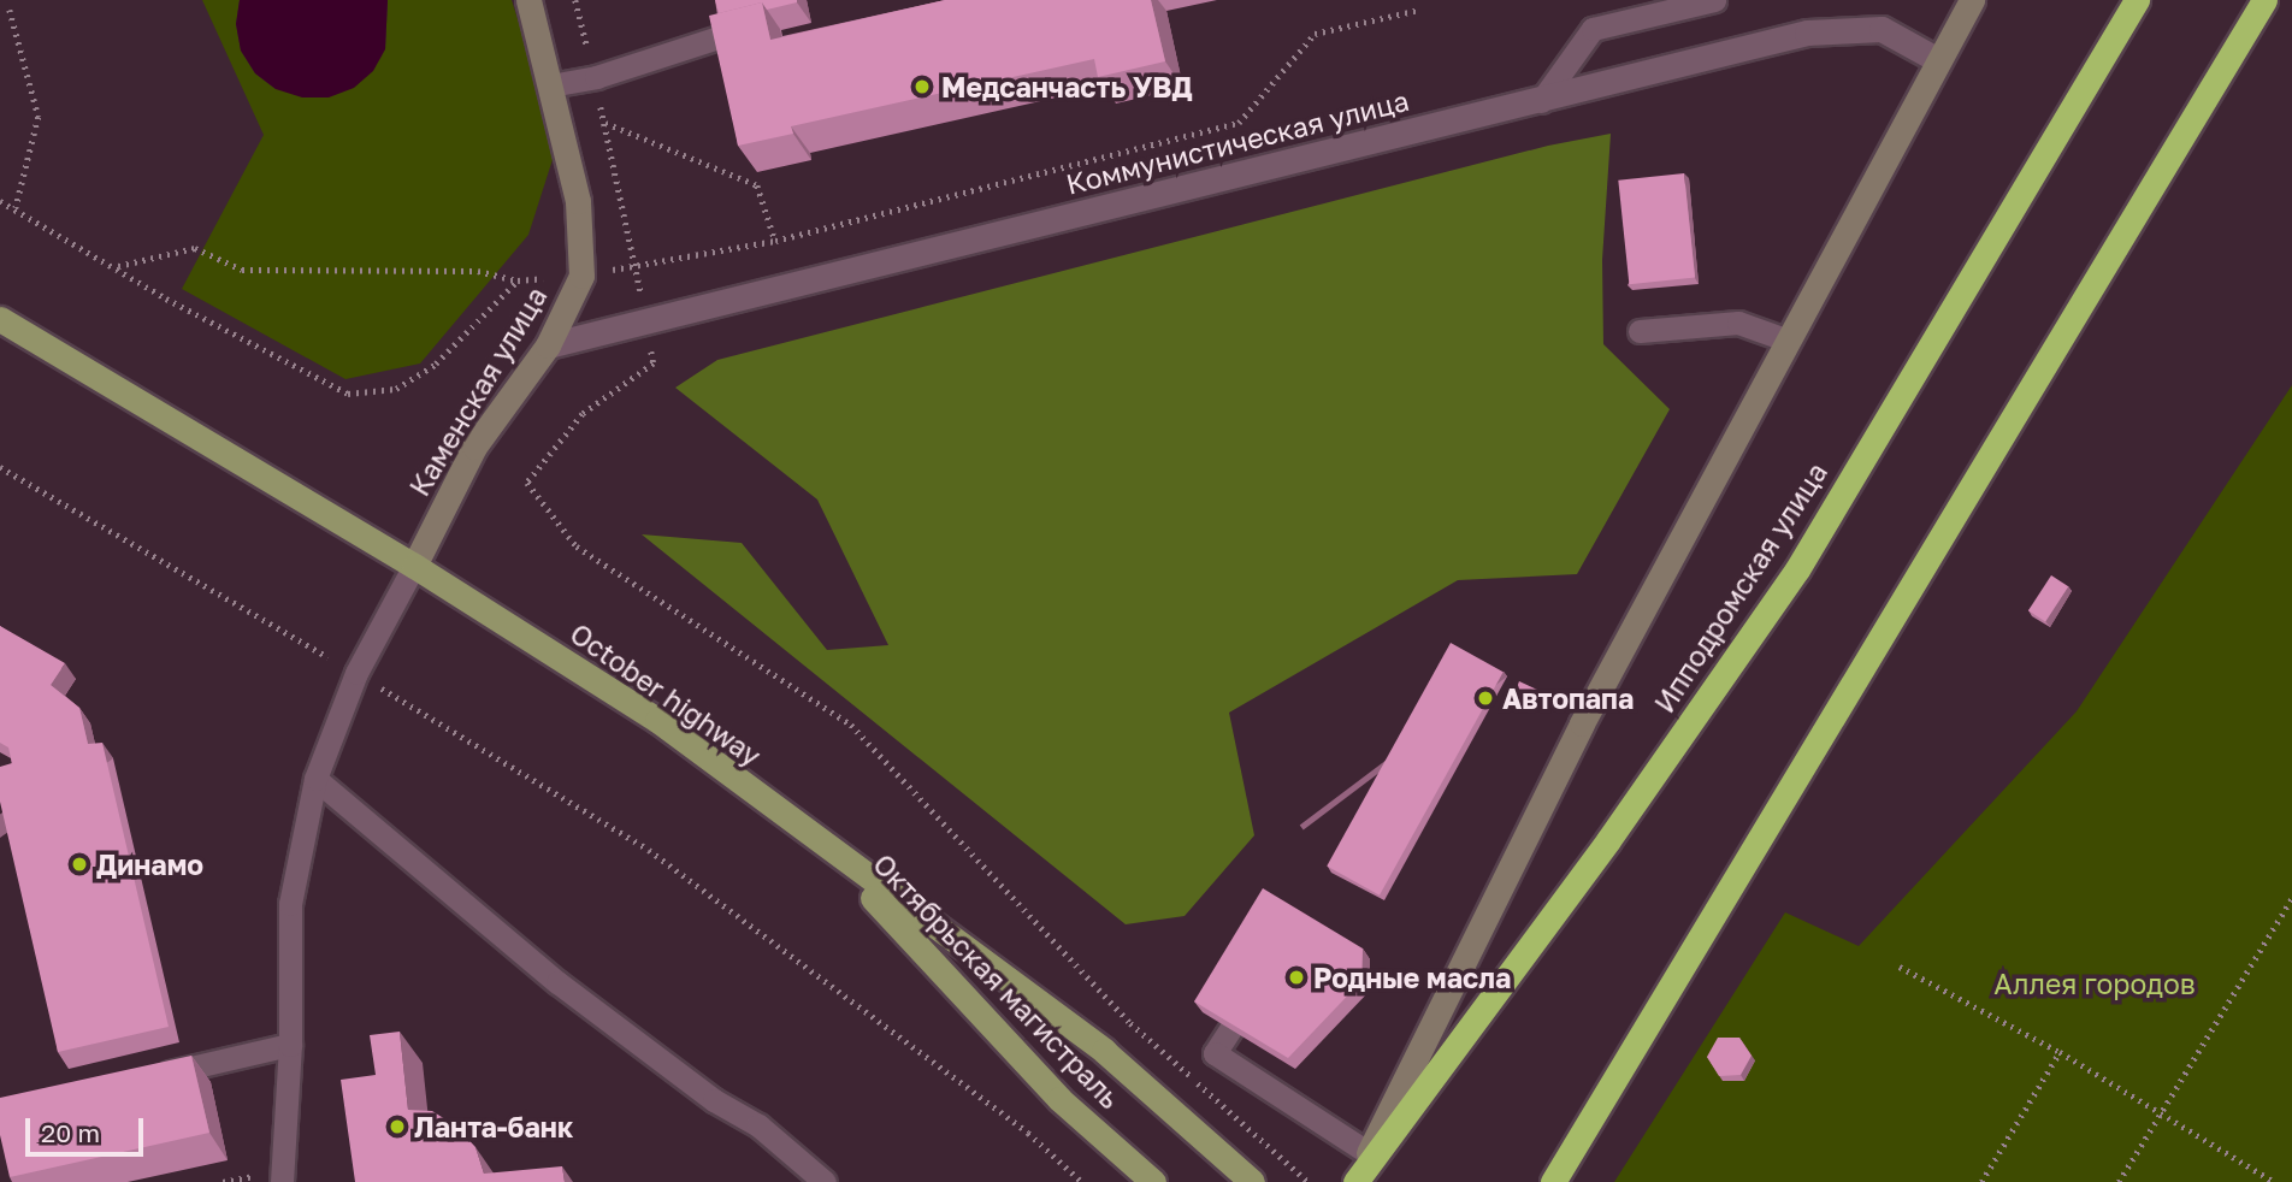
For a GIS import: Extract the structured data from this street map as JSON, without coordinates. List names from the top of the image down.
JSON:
{
  "streets": {
    "highway": ["Ипподромская улица"],
    "main road": ["October highway", "Октябрьская магистраль"],
    "street": ["Коммунистическая улица", "Каменская улица"]
  },
  "crossings": [
    ["Коммунистическая улица", "Каменская улица"],
    ["Каменская улица", "October highway"],
    ["October highway", "Октябрьская магистраль"]
  ],
  "parks": ["Аллея городов"],
  "places": [
    "Медсанчасть УВД",
    "Автопапа",
    "Динамо",
    "Родные масла",
    "Ланта-банк"
  ],
  "scale_bar": "20 m"
}
